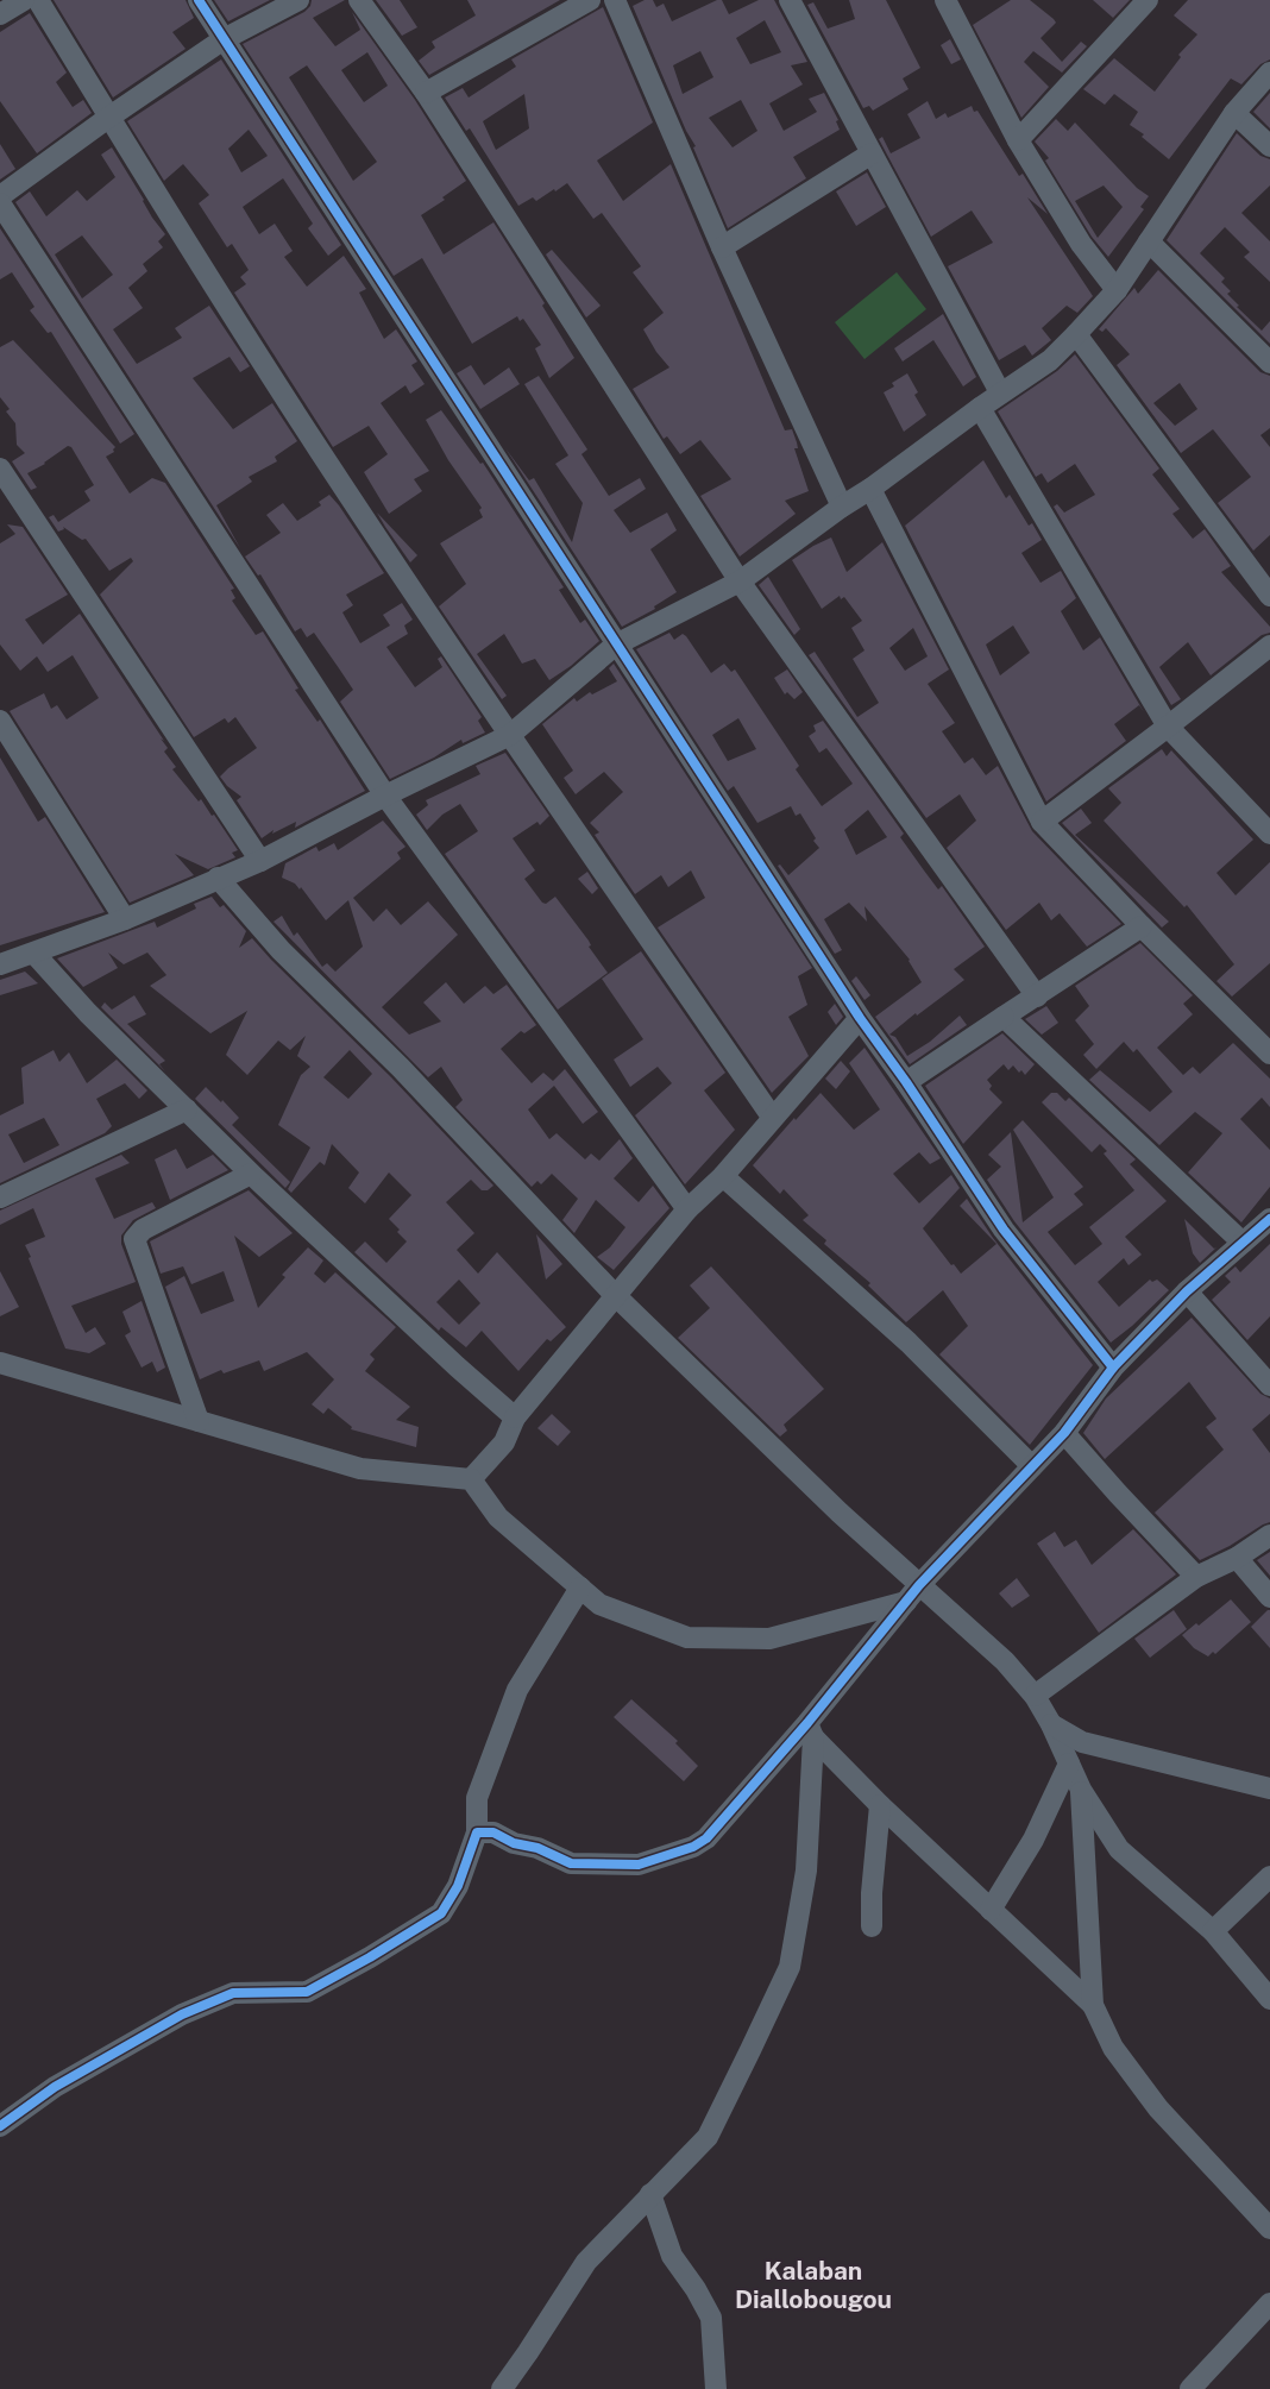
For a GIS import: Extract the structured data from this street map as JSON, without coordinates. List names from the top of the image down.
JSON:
{
  "districts": ["Kalaban Diallobougou"]
}
